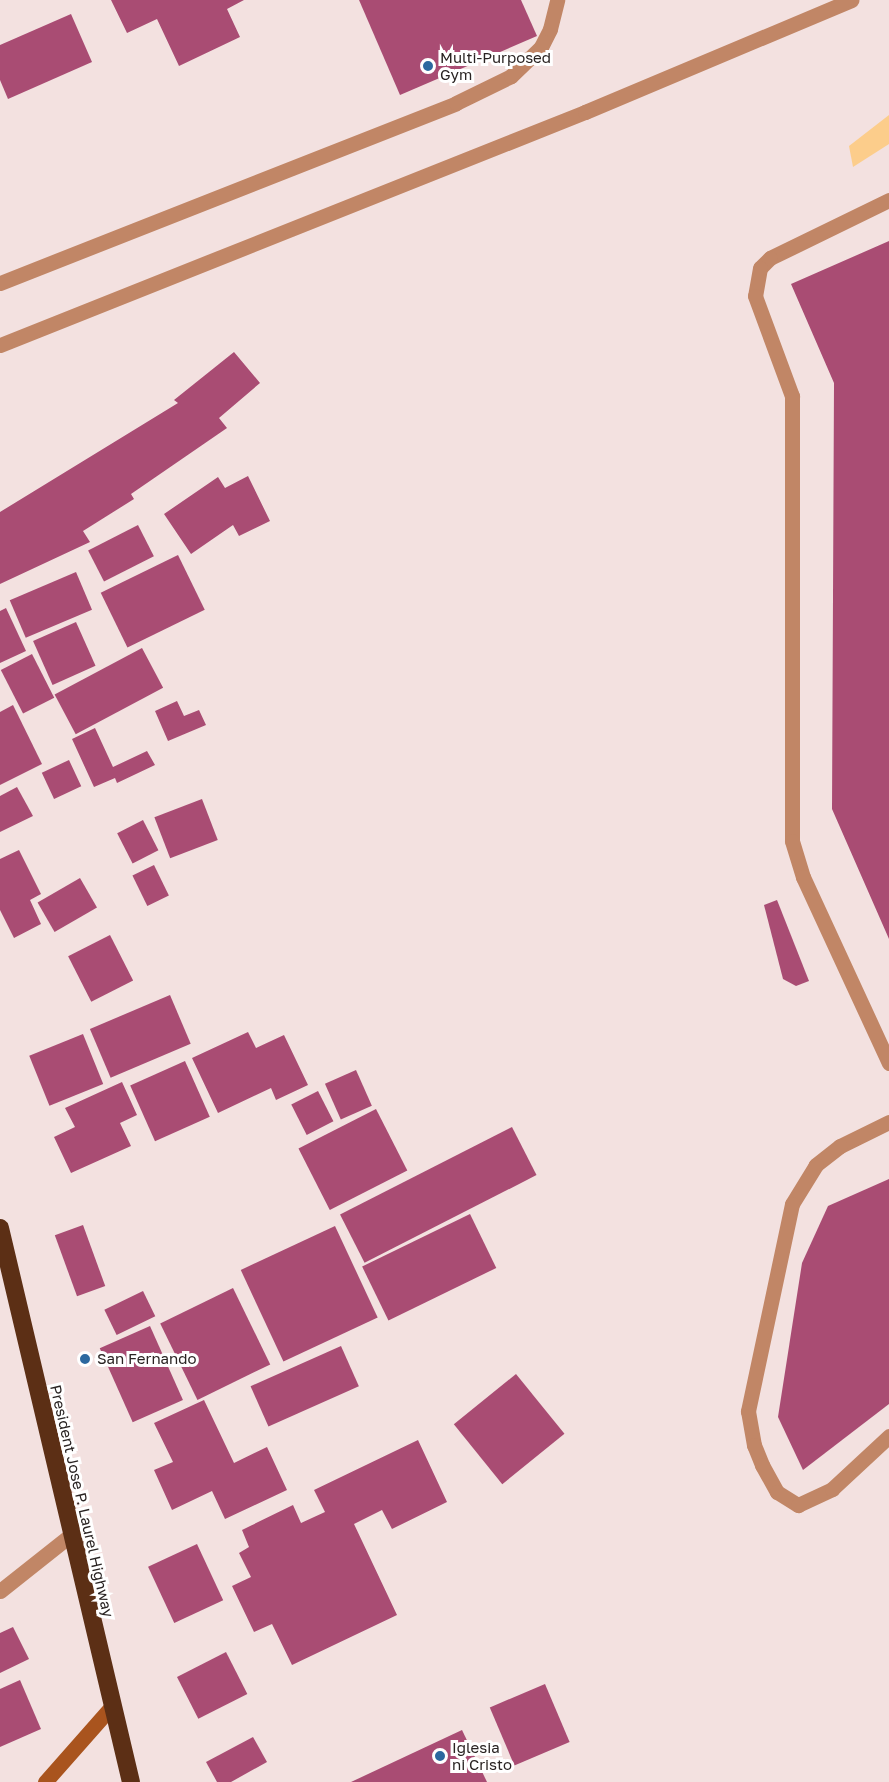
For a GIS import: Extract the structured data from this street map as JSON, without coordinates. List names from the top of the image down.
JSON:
{
  "streets": {
    "highway": ["President Jose P. Laurel Highway"]
  },
  "places": ["Multi-Purposed Gym", "San Fernando", "Iglesia ni Cristo"]
}
